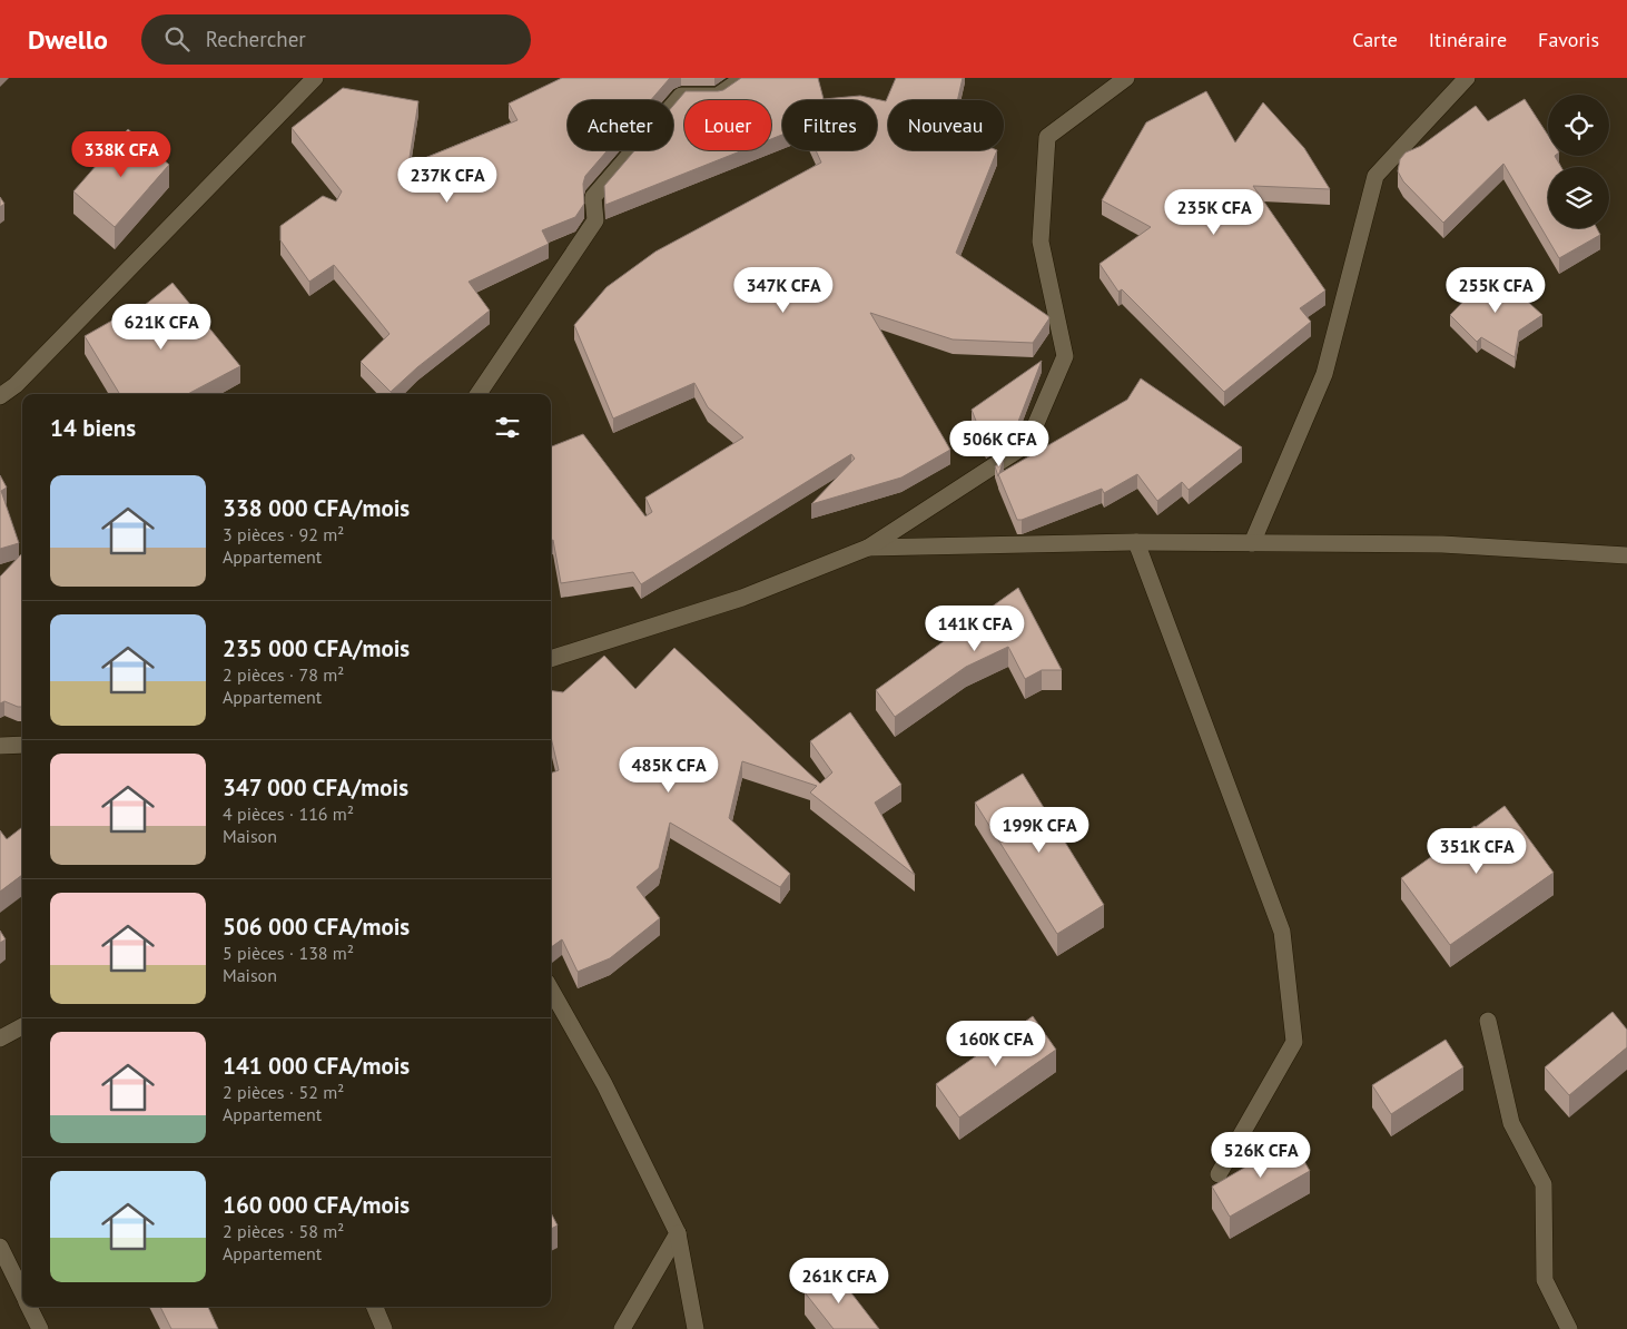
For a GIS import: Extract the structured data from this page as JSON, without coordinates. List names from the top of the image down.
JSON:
{
  "page": {
    "header": "Dwello",
    "search": "Rechercher",
    "nav": ["Carte", "Itinéraire", "Favoris"],
    "chip": [
      "Acheter",
      "Louer",
      "Filtres",
      "Nouveau"
    ],
    "price": [
      "338K CFA",
      "237K CFA",
      "235K CFA",
      "347K CFA",
      "255K CFA",
      "621K CFA",
      "506K CFA",
      "141K CFA",
      "485K CFA",
      "199K CFA",
      "351K CFA",
      "160K CFA",
      "526K CFA",
      "261K CFA"
    ],
    "heading": "14 biens",
    "list": [
      {
        "name": "338 000 CFA/mois",
        "note": "3 pièces · 92 m² · Appartement"
      },
      {
        "name": "235 000 CFA/mois",
        "note": "2 pièces · 78 m² · Appartement"
      },
      {
        "name": "347 000 CFA/mois",
        "note": "4 pièces · 116 m² · Maison"
      },
      {
        "name": "506 000 CFA/mois",
        "note": "5 pièces · 138 m² · Maison"
      },
      {
        "name": "141 000 CFA/mois",
        "note": "2 pièces · 52 m² · Appartement"
      },
      {
        "name": "160 000 CFA/mois",
        "note": "2 pièces · 58 m² · Appartement"
      }
    ]
  }
}
